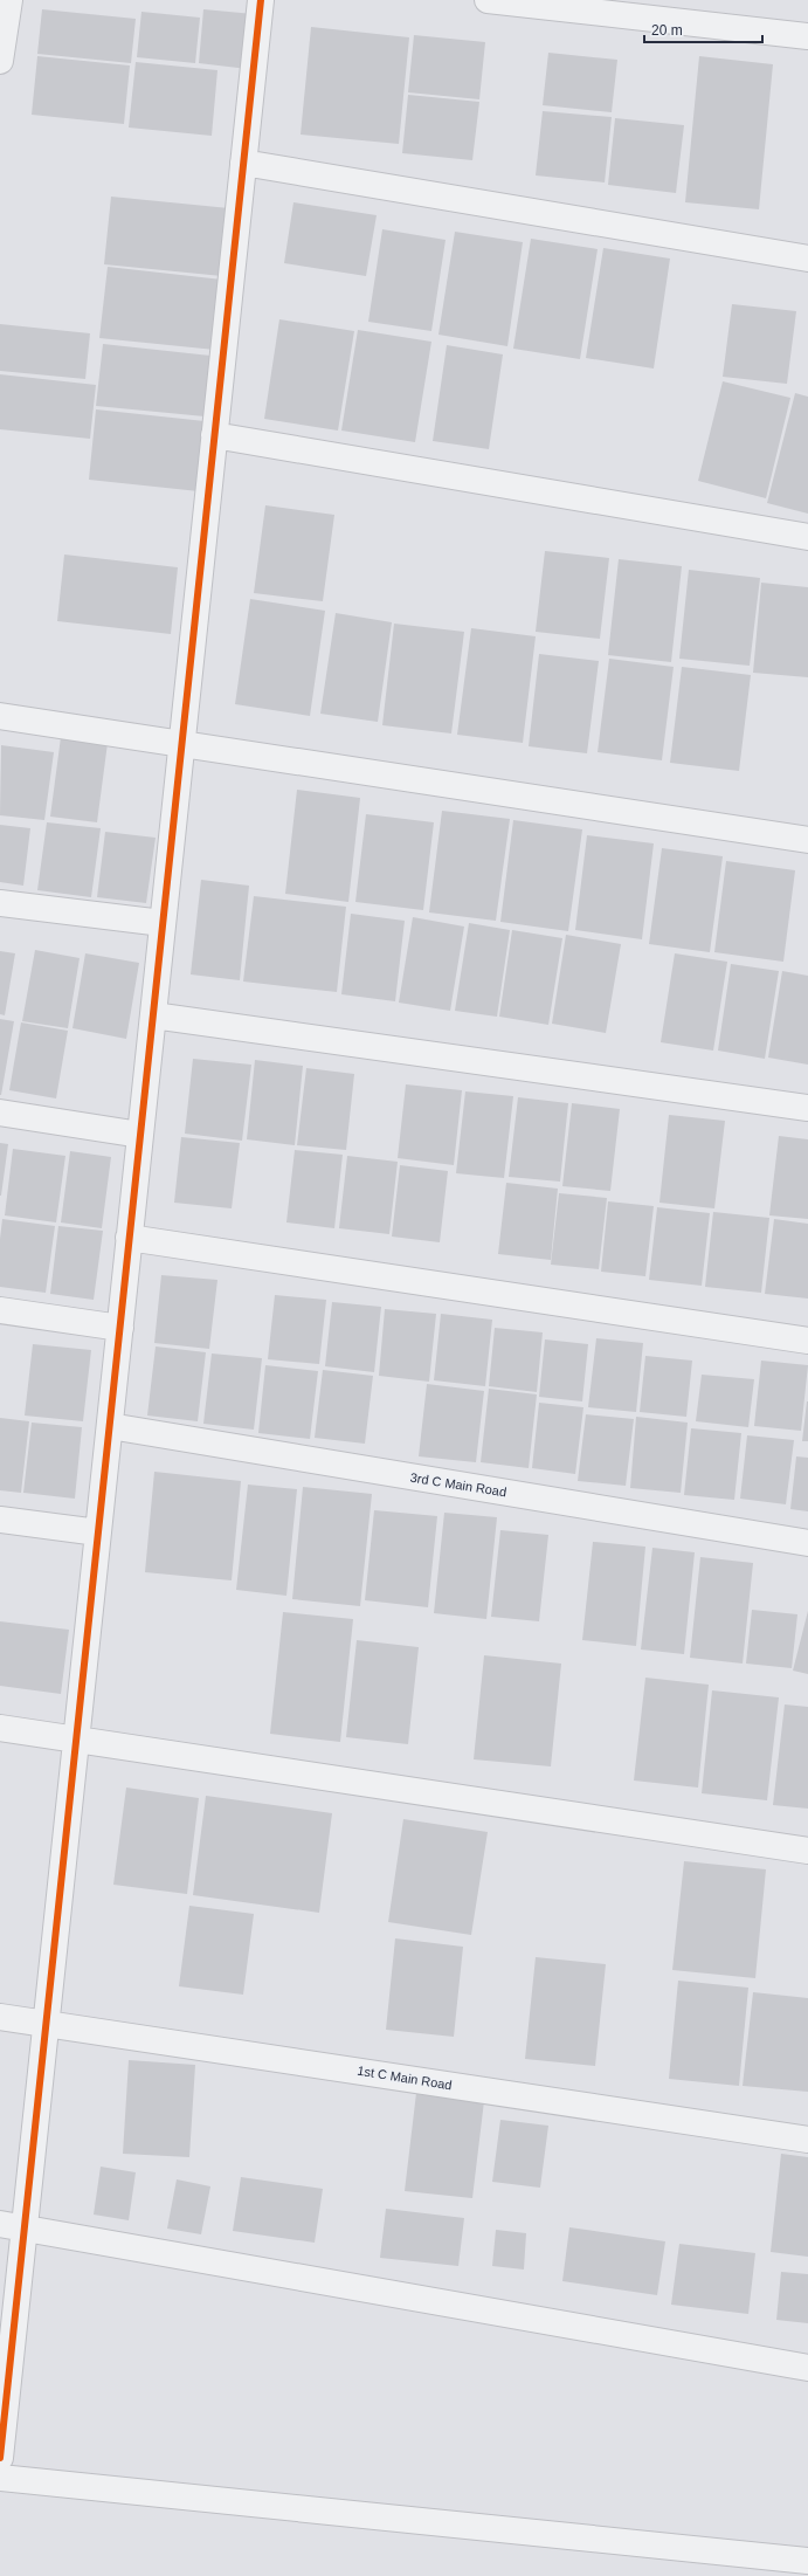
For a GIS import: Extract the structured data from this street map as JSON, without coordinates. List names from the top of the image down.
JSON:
{
  "streets": {
    "street": ["3rd C Main Road", "1st C Main Road"]
  },
  "scale_bar": "20 m"
}
